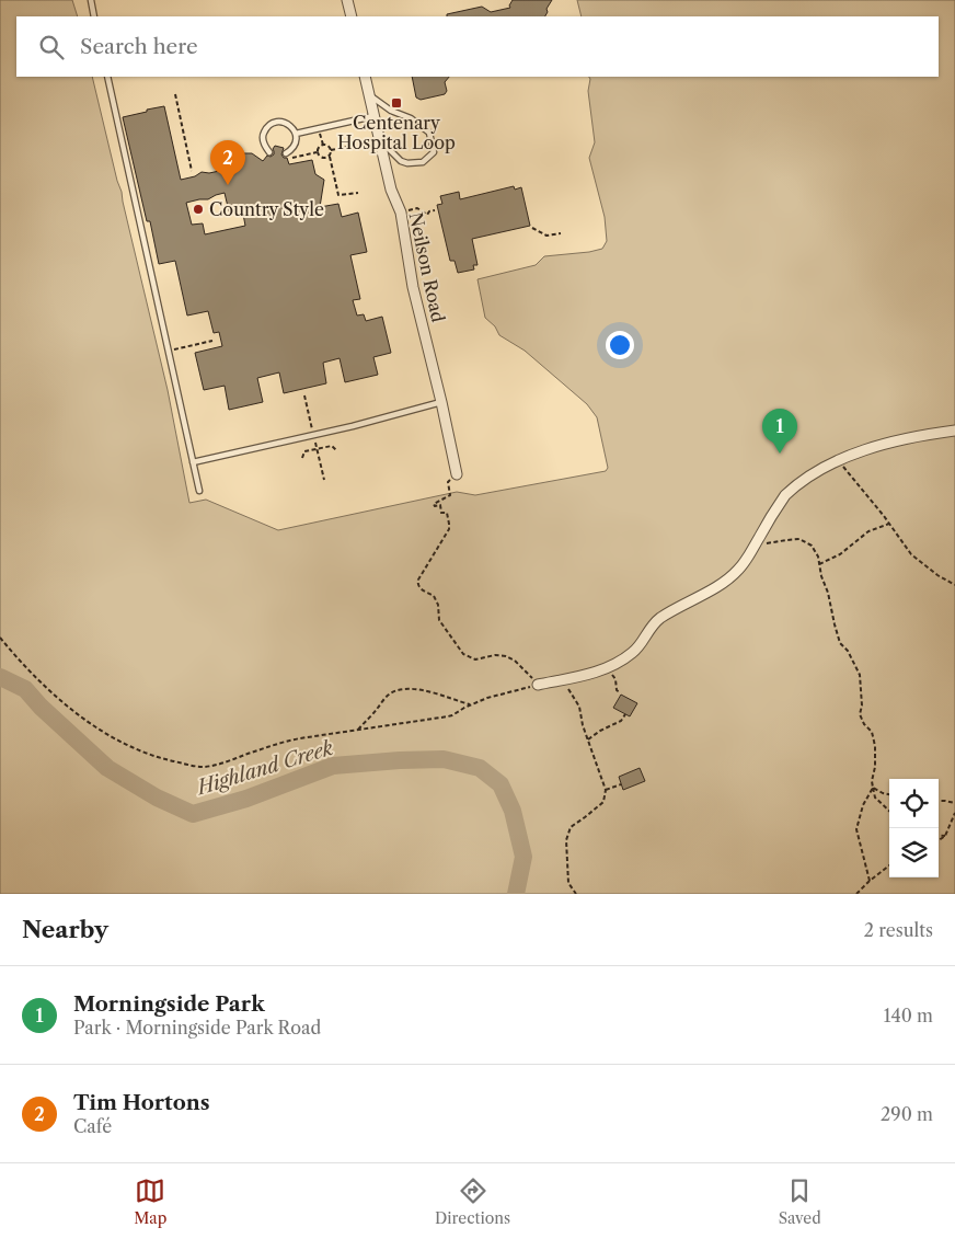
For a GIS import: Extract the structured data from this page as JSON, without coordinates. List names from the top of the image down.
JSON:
{
  "streets": {
    "street": ["Neilson Road"]
  },
  "water": ["Highland Creek"],
  "places": {
    "transit": ["Centenary Hospital Loop"],
    "other": ["Country Style"]
  },
  "page": {
    "search": "Search here",
    "pins": ["2", "1"],
    "heading": ["Nearby", "2 results"],
    "list": [
      {
        "mark": "1",
        "name": "Morningside Park",
        "note": "Park · Morningside Park Road",
        "value": "140 m"
      },
      {
        "mark": "2",
        "name": "Tim Hortons",
        "note": "Café",
        "value": "290 m"
      }
    ],
    "nav": ["Map", "Directions", "Saved"]
  }
}
